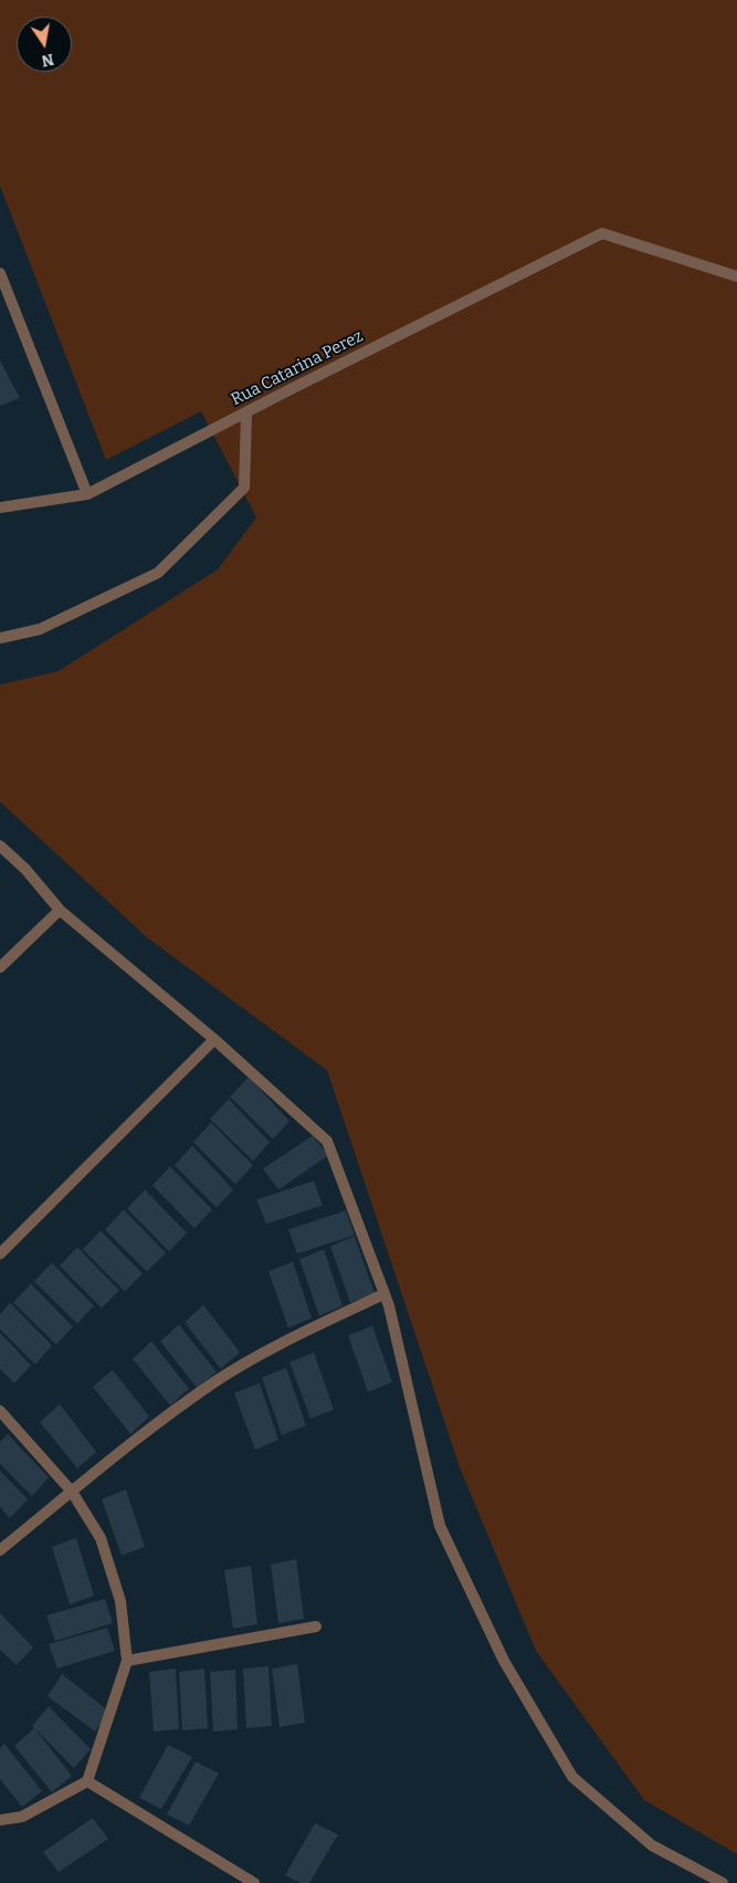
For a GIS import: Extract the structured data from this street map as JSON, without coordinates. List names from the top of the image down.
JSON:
{
  "streets": {
    "street": ["Rua Catarina Perez"]
  },
  "north": "bottom"
}
